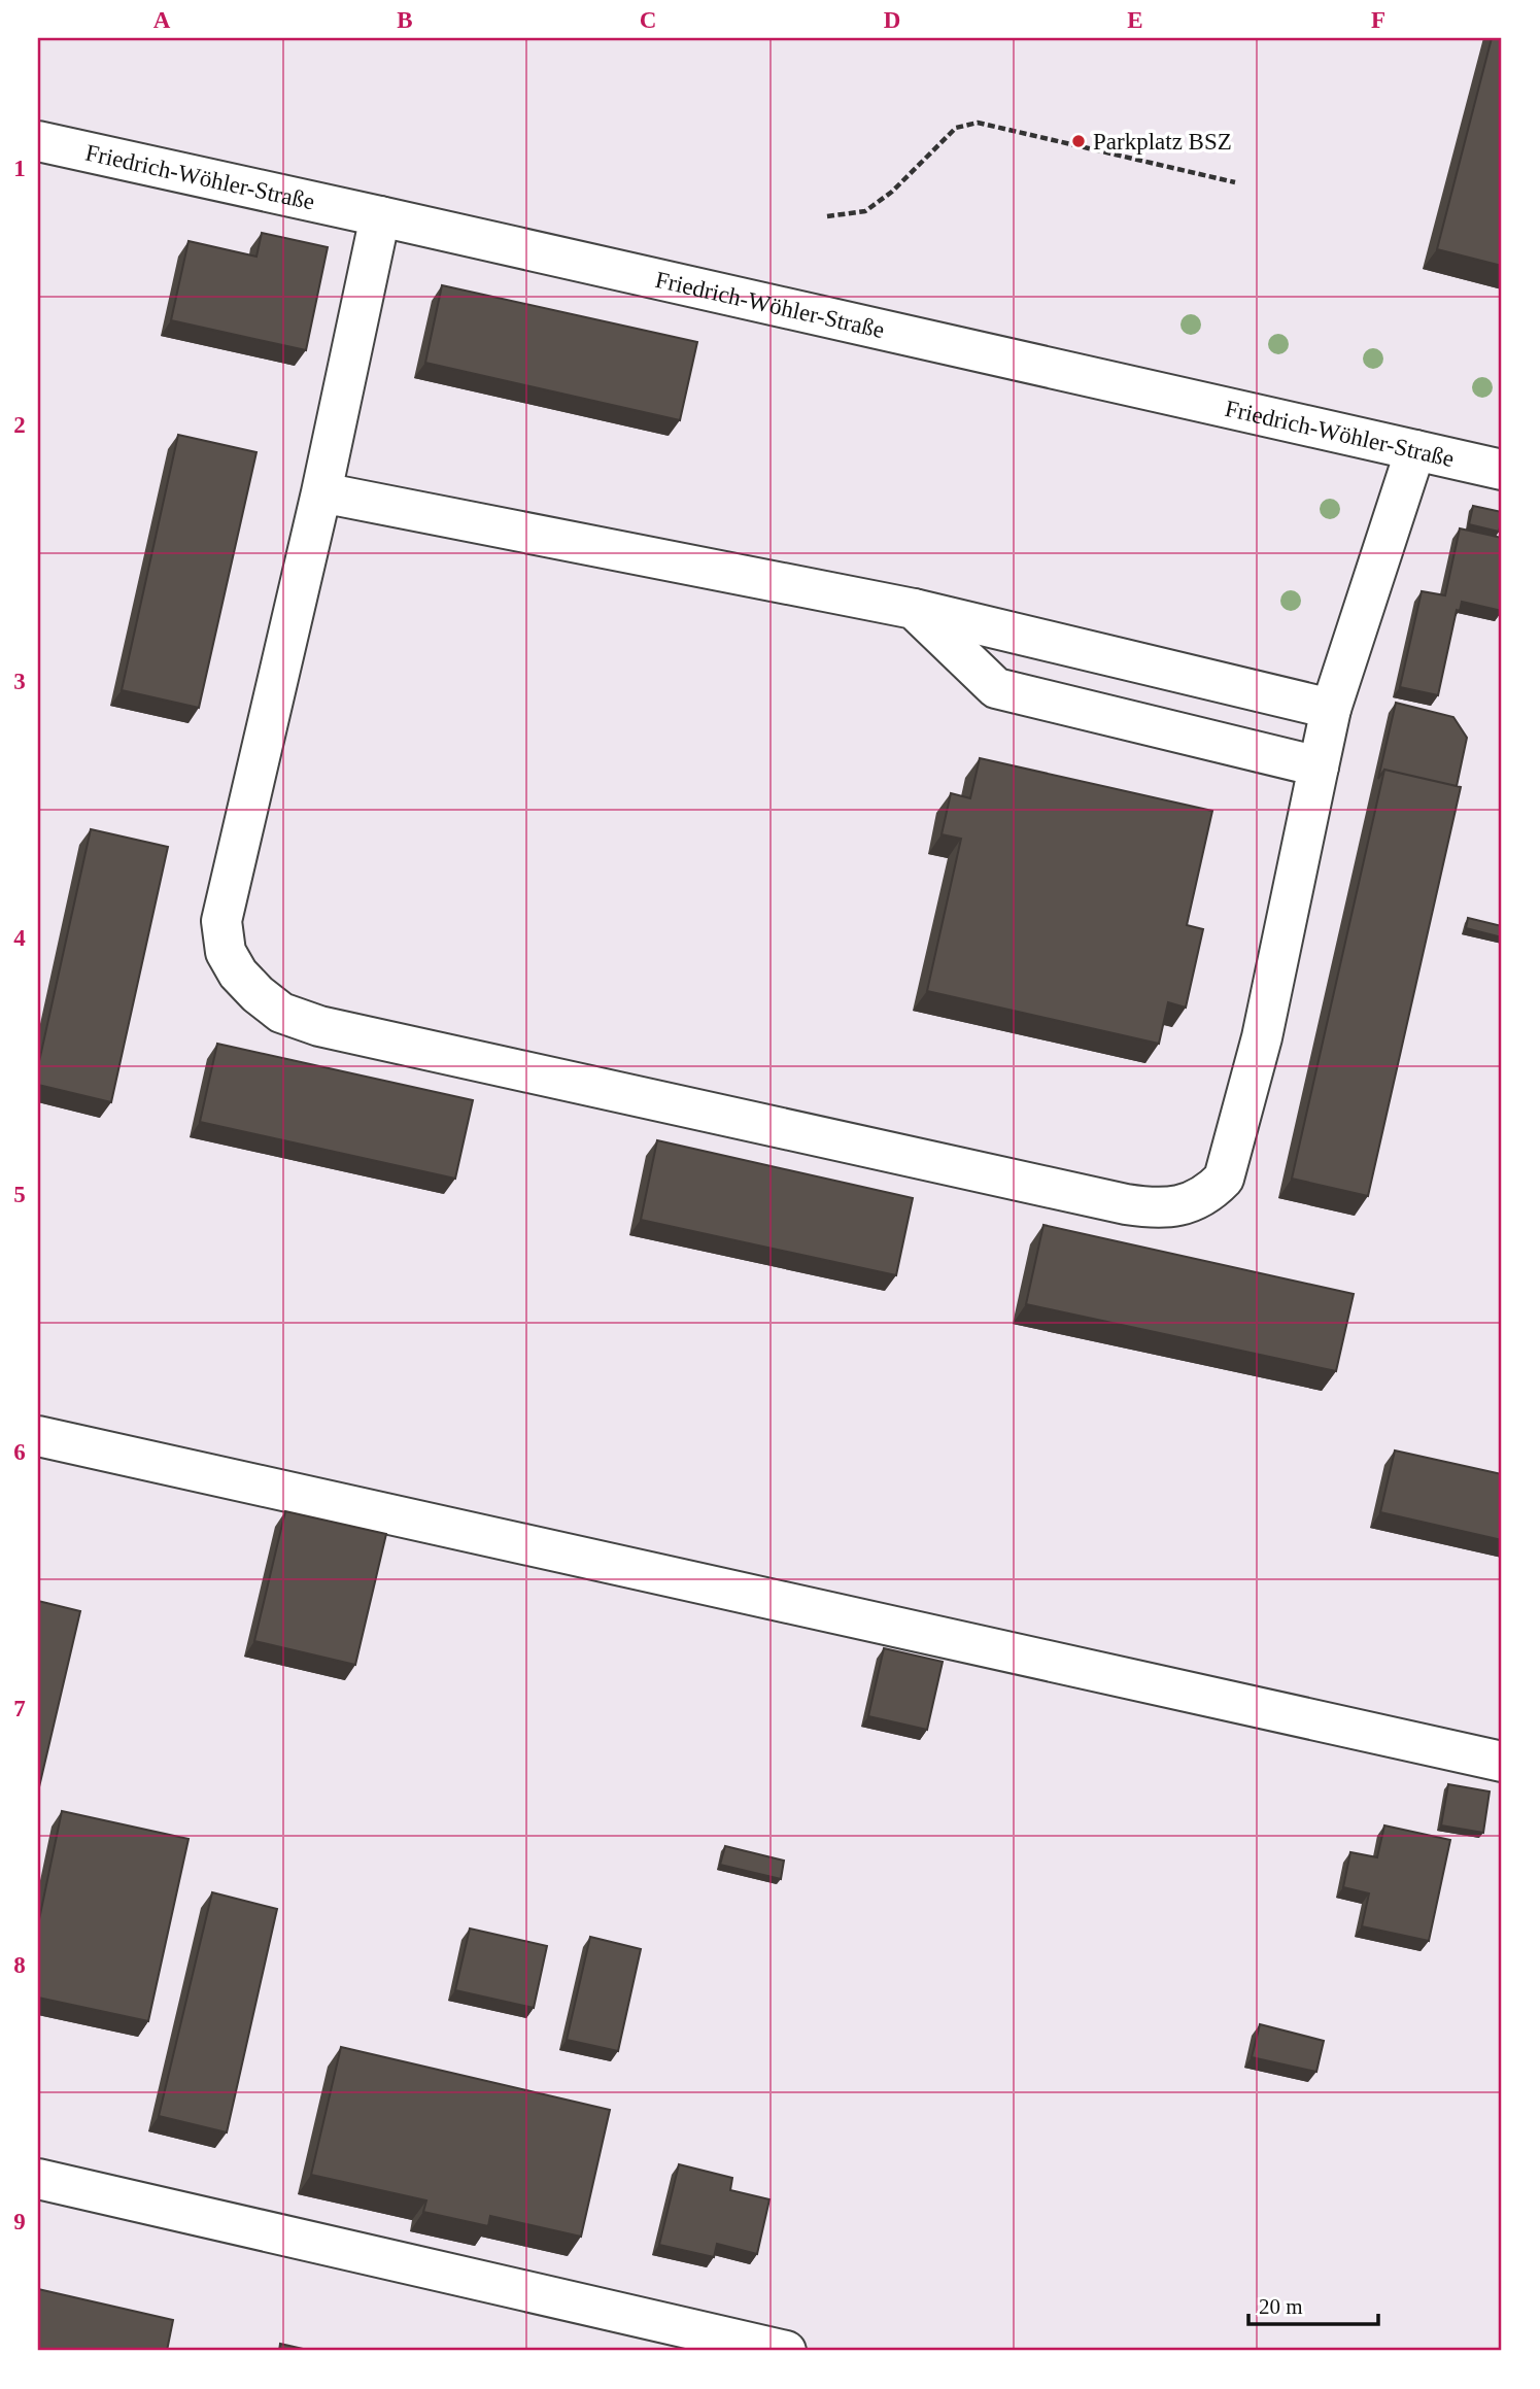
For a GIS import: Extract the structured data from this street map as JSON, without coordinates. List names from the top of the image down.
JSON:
{
  "streets": {
    "street": ["Friedrich-Wöhler-Straße"]
  },
  "places": ["Parkplatz BSZ"],
  "scale_bar": "20 m",
  "grid": {
    "columns": [
      "A",
      "B",
      "C",
      "D",
      "E",
      "F"
    ],
    "rows": [
      "1",
      "2",
      "3",
      "4",
      "5",
      "6",
      "7",
      "8",
      "9"
    ]
  }
}
